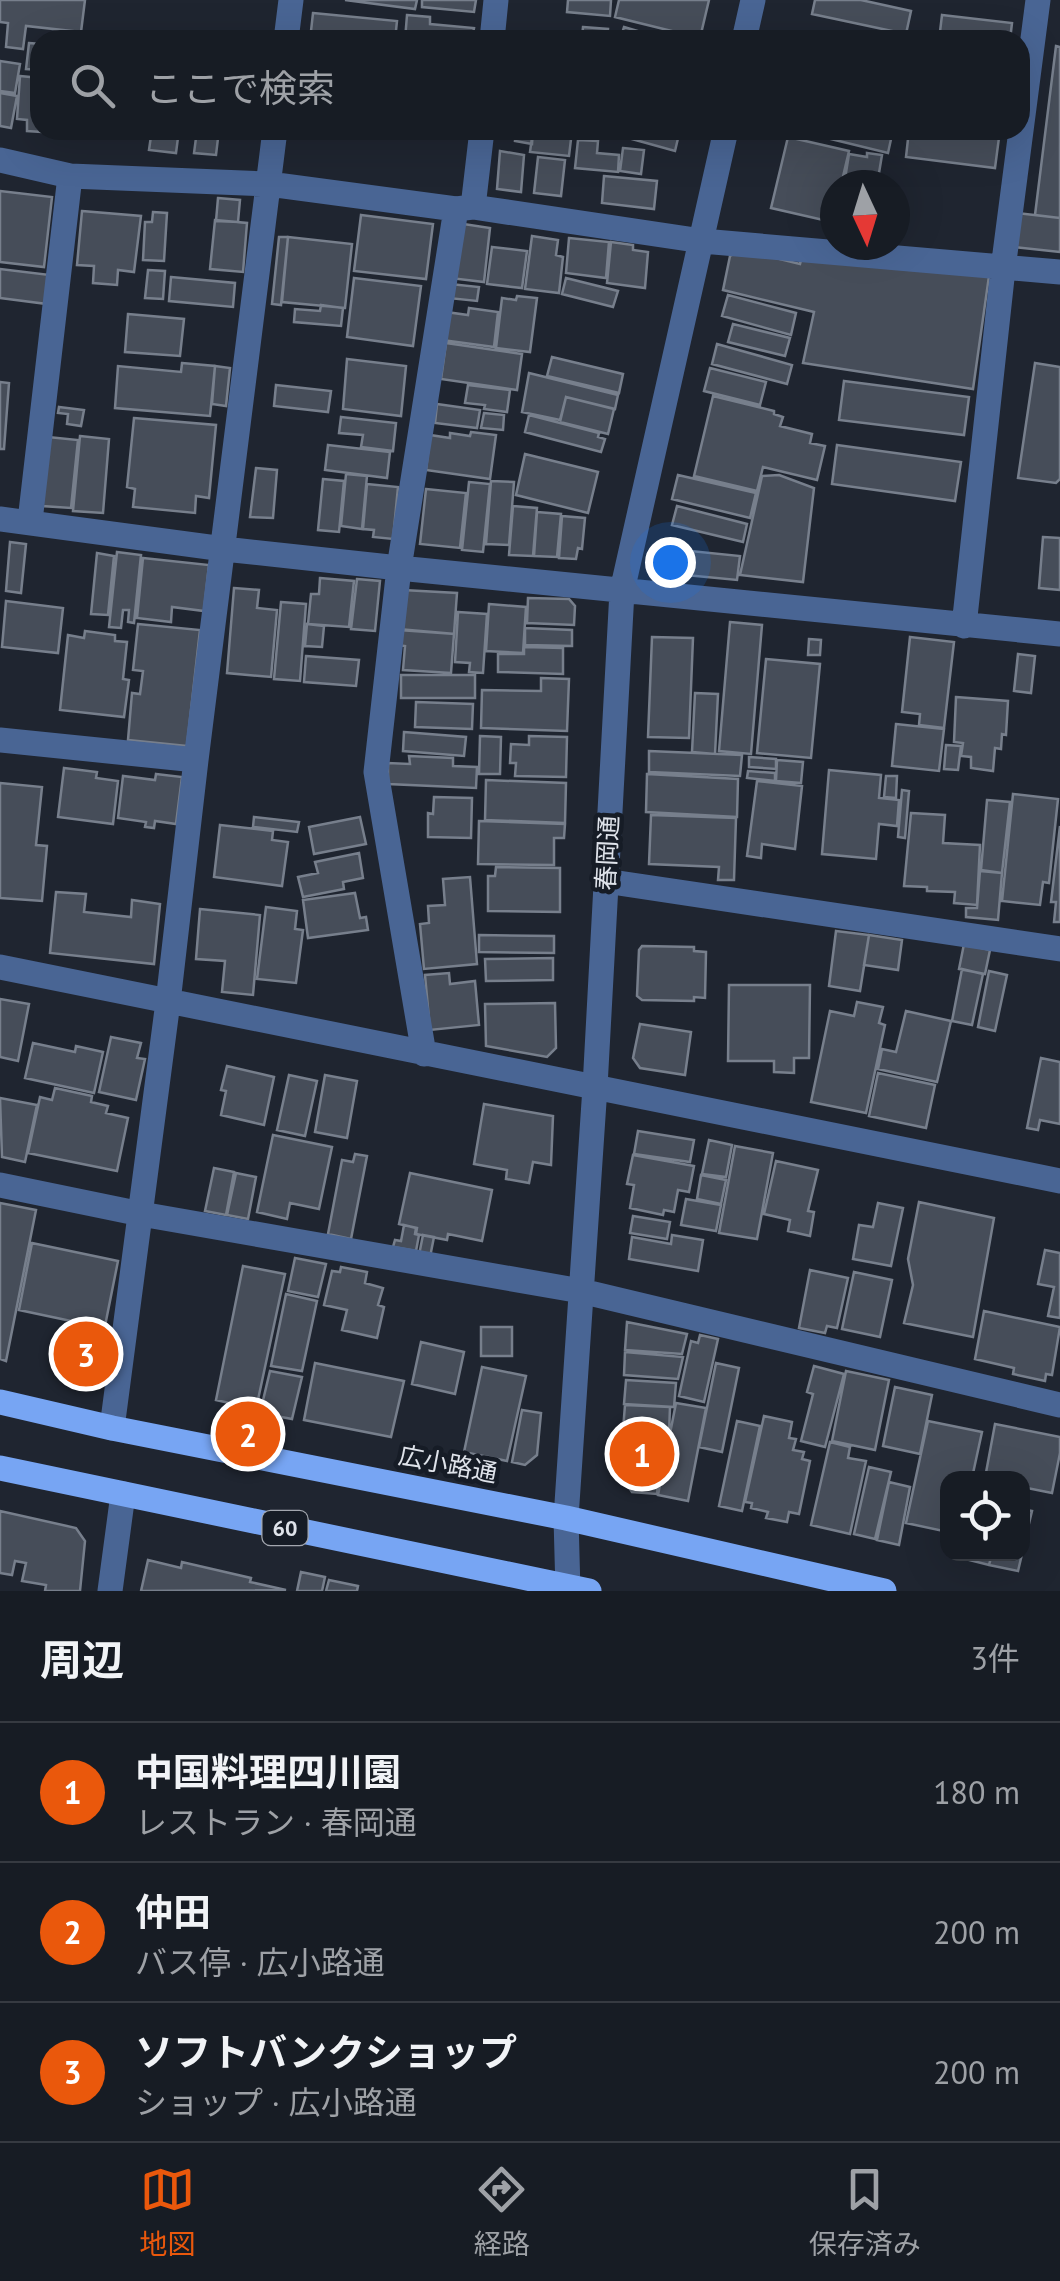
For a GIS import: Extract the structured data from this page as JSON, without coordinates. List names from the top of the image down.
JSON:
{
  "streets": {
    "main road": ["広小路通", "60"],
    "street": ["春岡通"]
  },
  "crossings": [
    ["春岡通", "広小路通"],
    ["春岡通", "60"]
  ],
  "north": "bottom",
  "page": {
    "search": "ここで検索",
    "pins": ["3", "2", "1"],
    "heading": ["周辺", "3件"],
    "list": [
      {
        "mark": "1",
        "name": "中国料理四川園",
        "note": "レストラン · 春岡通",
        "value": "180 m"
      },
      {
        "mark": "2",
        "name": "仲田",
        "note": "バス停 · 広小路通",
        "value": "200 m"
      },
      {
        "mark": "3",
        "name": "ソフトバンクショップ",
        "note": "ショップ · 広小路通",
        "value": "200 m"
      }
    ],
    "nav": ["地図", "経路", "保存済み"]
  }
}
